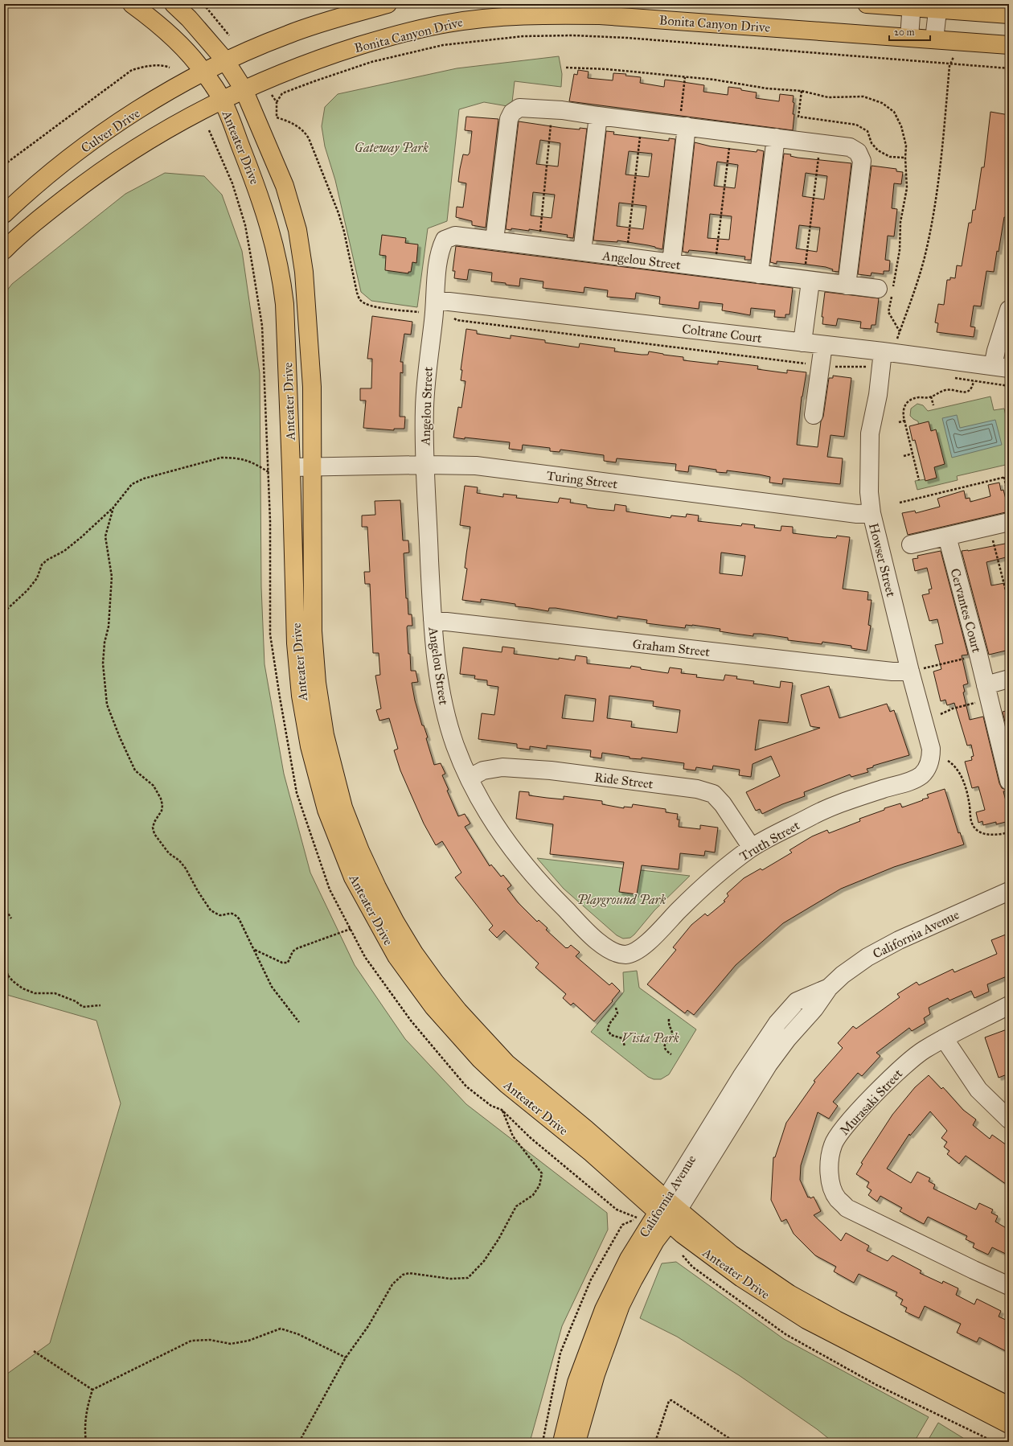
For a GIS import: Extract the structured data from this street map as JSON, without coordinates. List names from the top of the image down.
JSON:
{
  "streets": {
    "main road": [
      "Bonita Canyon Drive",
      "Culver Drive",
      "Anteater Drive",
      "California Avenue"
    ],
    "street": [
      "Angelou Street",
      "Coltrane Court",
      "Turing Street",
      "Howser Street",
      "Cervantes Court",
      "Graham Street",
      "Ride Street",
      "Truth Street",
      "Murasaki Street"
    ]
  },
  "crossings": [
    ["Bonita Canyon Drive", "Anteater Drive"],
    ["Culver Drive", "Anteater Drive"],
    ["Anteater Drive", "Turing Street"],
    ["Anteater Drive", "California Avenue"],
    ["Angelou Street", "Coltrane Court"],
    ["Angelou Street", "Turing Street"],
    ["Angelou Street", "Graham Street"],
    ["Angelou Street", "Ride Street"],
    ["Angelou Street", "Truth Street"],
    ["Coltrane Court", "Howser Street"],
    ["Turing Street", "Howser Street"],
    ["Howser Street", "Graham Street"],
    ["Howser Street", "Truth Street"],
    ["Ride Street", "Truth Street"]
  ],
  "parks": ["Gateway Park", "Playground Park", "Vista Park"],
  "scale_bar": "20 m"
}
